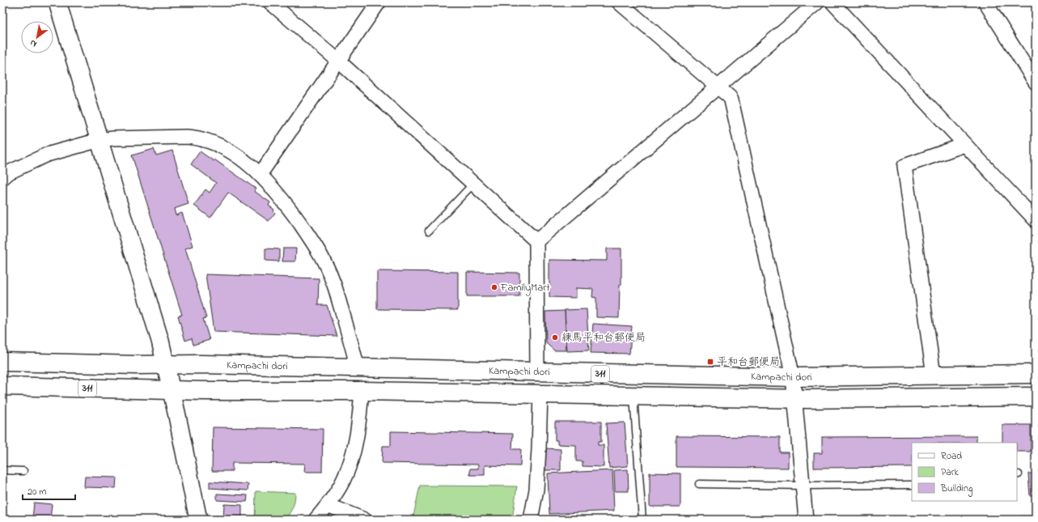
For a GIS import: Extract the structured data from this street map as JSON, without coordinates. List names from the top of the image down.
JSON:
{
  "streets": {
    "main road": ["Kampachi dori", "311"]
  },
  "places": {
    "other": ["FamilyMart", "練馬平和台郵便局"],
    "transit": ["平和台郵便局"]
  },
  "legend": ["Road", "Park", "Building"],
  "scale_bar": "20 m",
  "north": "bottom left"
}
